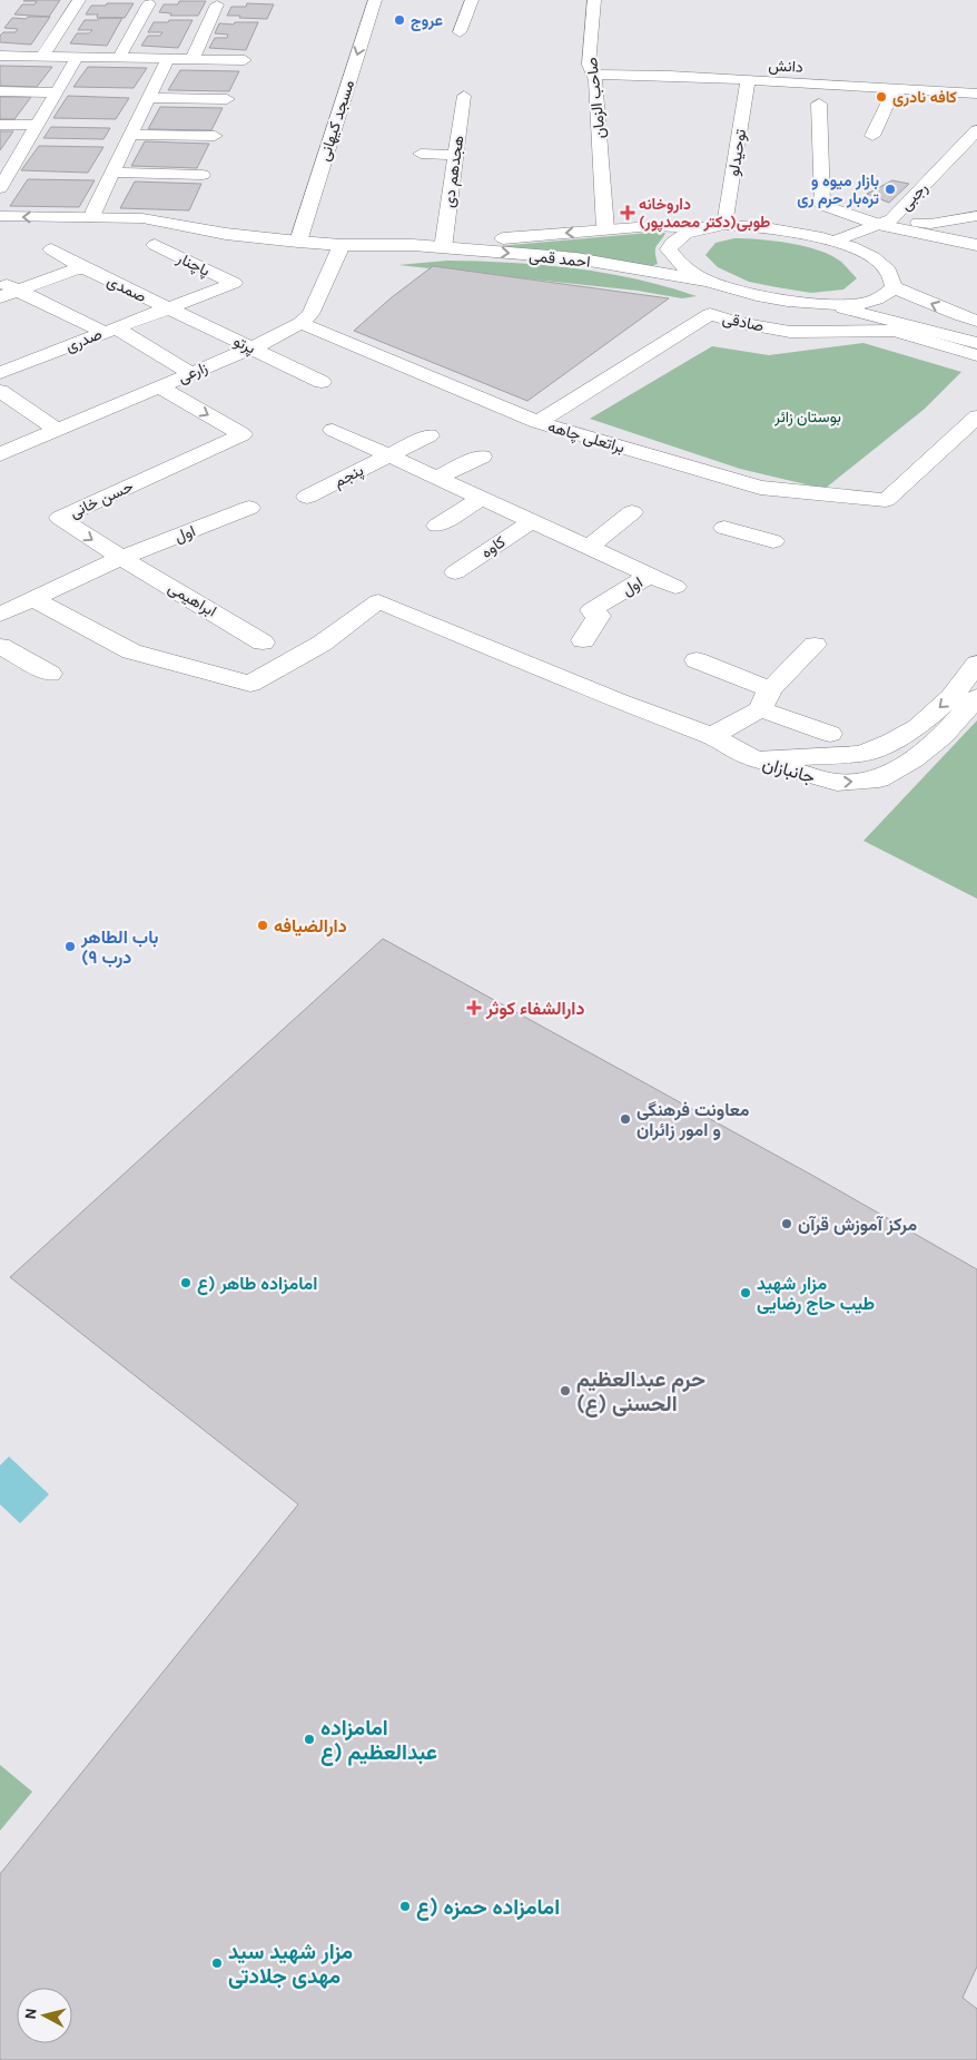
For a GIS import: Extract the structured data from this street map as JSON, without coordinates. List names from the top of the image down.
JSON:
{
  "streets": {
    "street": [
      "دانش",
      "صاحب الزمان",
      "مسجد کیهانی",
      "توحیدلو",
      "هجدهم دی",
      "رجبی",
      "احمد قمی",
      "پاچنار",
      "صمدی",
      "صادقی",
      "صدری",
      "پرتو",
      "زارعی",
      "براتعلی چاهه",
      "پنجم",
      "حسن خانی",
      "اول",
      "کاوه",
      "ابراهیمی",
      "جانبازان"
    ]
  },
  "crossings": [
    ["دانش", "صاحب الزمان"],
    ["دانش", "توحیدلو"],
    ["صاحب الزمان", "احمد قمی"],
    ["مسجد کیهانی", "احمد قمی"],
    ["هجدهم دی", "احمد قمی"],
    ["احمد قمی", "زارعی"],
    ["پاچنار", "صمدی"],
    ["پاچنار", "صدری"],
    ["پاچنار", "پرتو"],
    ["صمدی", "صدری"],
    ["صمدی", "پرتو"],
    ["صادقی", "براتعلی چاهه"],
    ["صدری", "پرتو"],
    ["پرتو", "زارعی"],
    ["زارعی", "براتعلی چاهه"],
    ["زارعی", "حسن خانی"],
    ["حسن خانی", "اول"],
    ["حسن خانی", "ابراهیمی"],
    ["اول", "ابراهیمی"]
  ],
  "parks": ["بوستان زائر"],
  "places": {
    "other": [
      "عروج",
      "کافه نادری",
      "بازار میوه و تره‌بار حرم ری",
      "دارالضیافه",
      "باب الطاهر (درب ۹",
      "معاونت فرهنگی و امور زائران",
      "مرکز آموزش قرآن",
      "امامزاده طاهر (ع",
      "مزار شهید طیب حاج رضایی",
      "حرم عبدالعظیم الحسنی (ع)",
      "امامزاده عبدالعظیم (ع",
      "امامزاده حمزه (ع",
      "مزار شهید سید مهدی جلادتی"
    ],
    "health": ["داروخانه طوبی(دکتر محمدپور)", "دارالشفاء کوثر"]
  },
  "north": "left"
}
